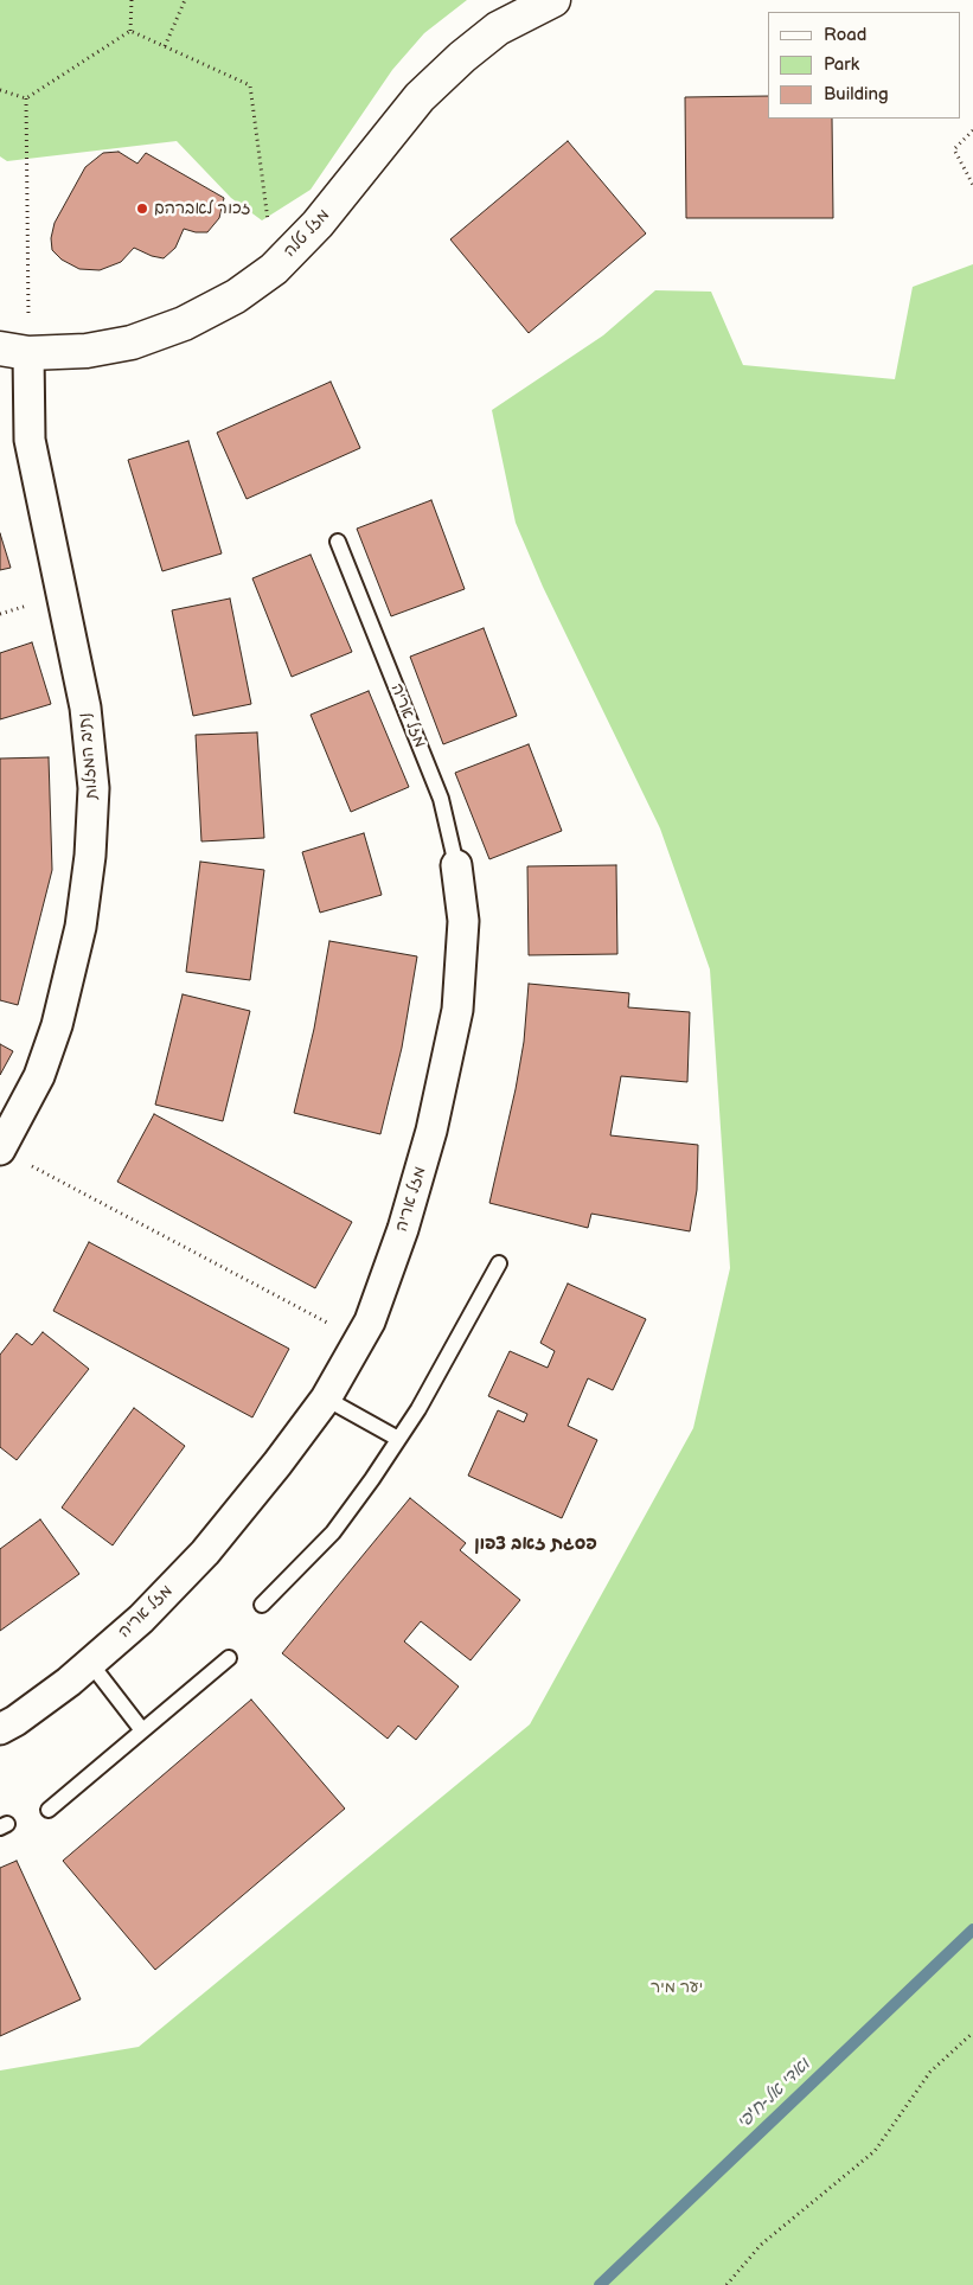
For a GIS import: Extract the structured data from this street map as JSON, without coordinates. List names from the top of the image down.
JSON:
{
  "streets": {
    "street": ["מזל טלה", "מזל אריה", "נתיב המזלות"]
  },
  "crossings": [
    ["מזל טלה", "נתיב המזלות"]
  ],
  "districts": ["פסגת זאב צפון"],
  "water": ["ואדי אל-ח'פי"],
  "parks": ["יער מיר"],
  "places": ["זכור לאברהם"],
  "legend": ["Road", "Park", "Building"]
}
